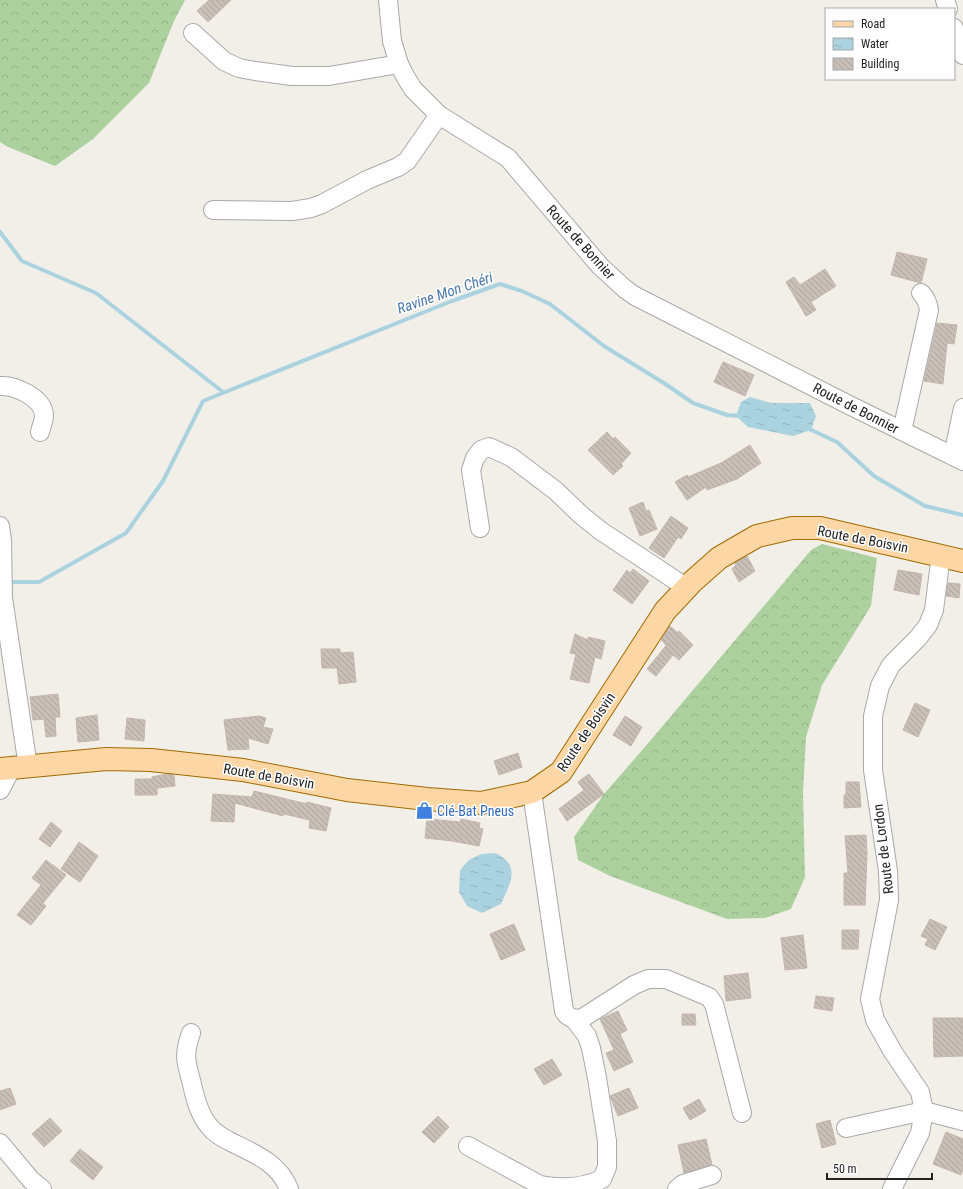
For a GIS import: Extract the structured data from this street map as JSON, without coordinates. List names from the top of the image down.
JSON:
{
  "streets": {
    "main road": ["Route de Boisvin"],
    "street": ["Route de Bonnier", "Route de Lordon"]
  },
  "crossings": [
    ["Route de Boisvin", "Route de Lordon"]
  ],
  "water": ["Ravine Mon Chéri"],
  "places": {
    "shop": ["Clé-Bat Pneus"]
  },
  "legend": ["Road", "Water", "Building"],
  "scale_bar": "50 m"
}
